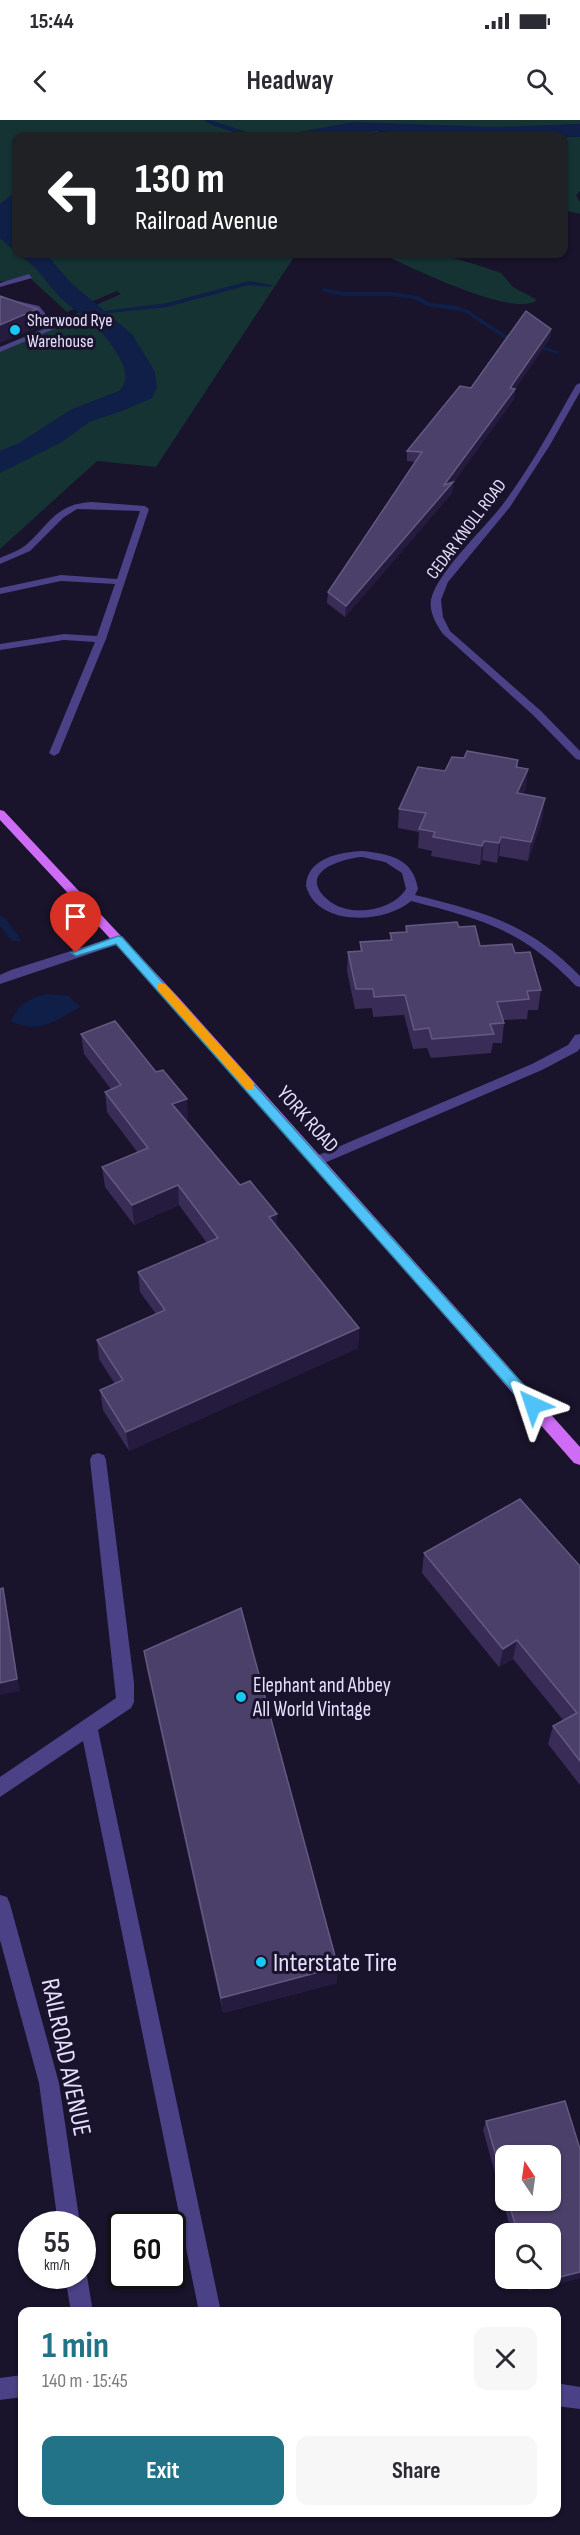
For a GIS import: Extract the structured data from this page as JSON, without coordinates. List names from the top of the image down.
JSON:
{
  "streets": {
    "main road": ["YORK ROAD"],
    "street": ["CEDAR KNOLL ROAD", "RAILROAD AVENUE"]
  },
  "places": ["Sherwood Rye Warehouse", "Elephant and Abbey All World Vintage", "Interstate Tire"],
  "north": "top",
  "page": {
    "status": "15:44",
    "header": "Headway",
    "turn": ["130 m", "Railroad Avenue"],
    "speed": "55 km/h",
    "limit": "60",
    "heading": ["1 min", "140 m · 15:45"],
    "buttons": ["Exit", "Share"]
  }
}
